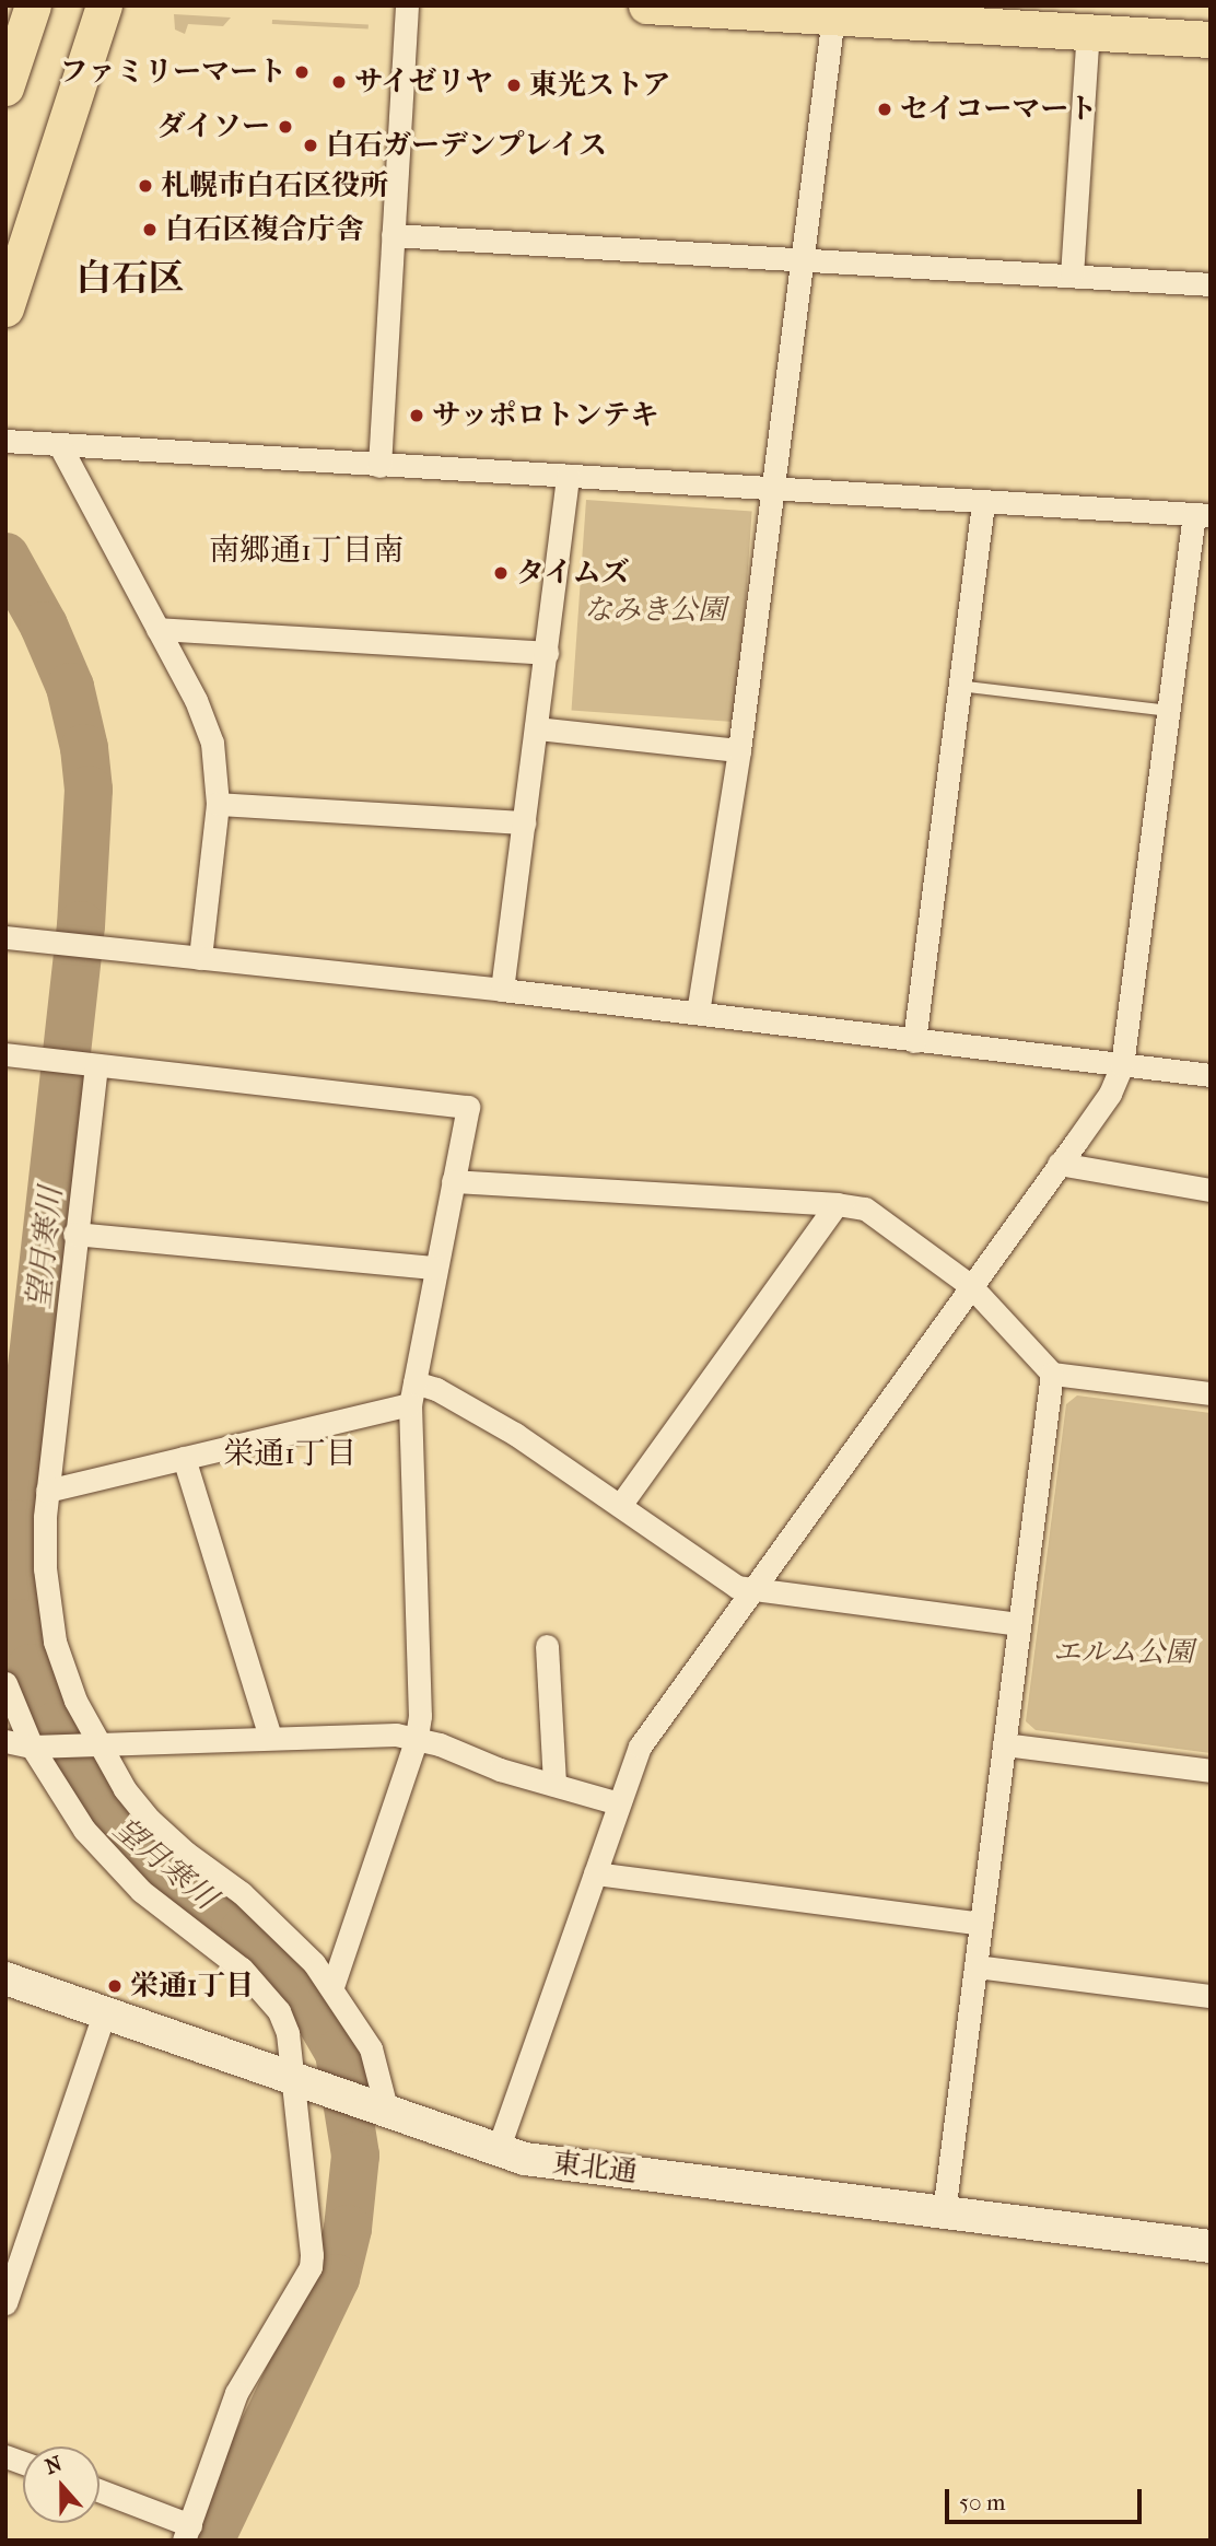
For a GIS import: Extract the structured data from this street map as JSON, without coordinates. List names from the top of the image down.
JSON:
{
  "streets": {
    "street": ["東北通"]
  },
  "districts": ["白石区", "南郷通1丁目南", "栄通1丁目"],
  "water": ["望月寒川"],
  "parks": ["なみき公園", "エルム公園"],
  "places": [
    "ファミリーマート",
    "サイゼリヤ",
    "東光ストア",
    "セイコーマート",
    "ダイソー",
    "白石ガーデンプレイス",
    "札幌市白石区役所",
    "白石区複合庁舎",
    "サッポロトンテキ",
    "タイムズ",
    "栄通1丁目"
  ],
  "scale_bar": "50 m",
  "north": "top"
}
